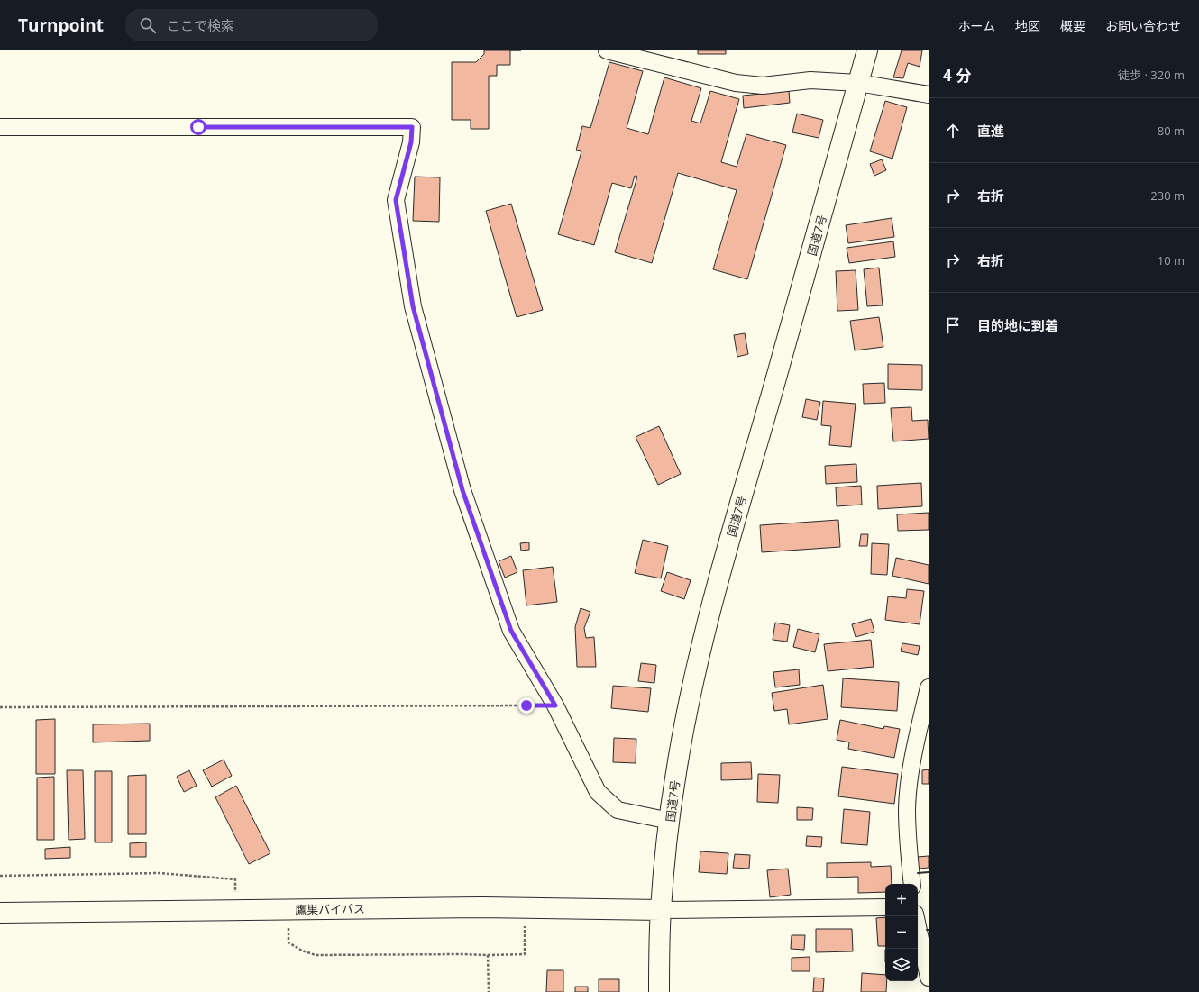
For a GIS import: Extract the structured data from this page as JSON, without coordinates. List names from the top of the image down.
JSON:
{
  "streets": {
    "highway": ["国道7号", "鷹巣バイパス"]
  },
  "crossings": [
    ["国道7号", "鷹巣バイパス"]
  ],
  "page": {
    "header": "Turnpoint",
    "search": "ここで検索",
    "nav": [
      "ホーム",
      "地図",
      "概要",
      "お問い合わせ"
    ],
    "heading": ["4 分", "徒歩 · 320 m"],
    "list": [
      ["直進", "80 m"],
      ["右折", "230 m"],
      ["右折", "10 m"],
      "目的地に到着"
    ],
    "map_buttons": ["+", "−"]
  }
}
